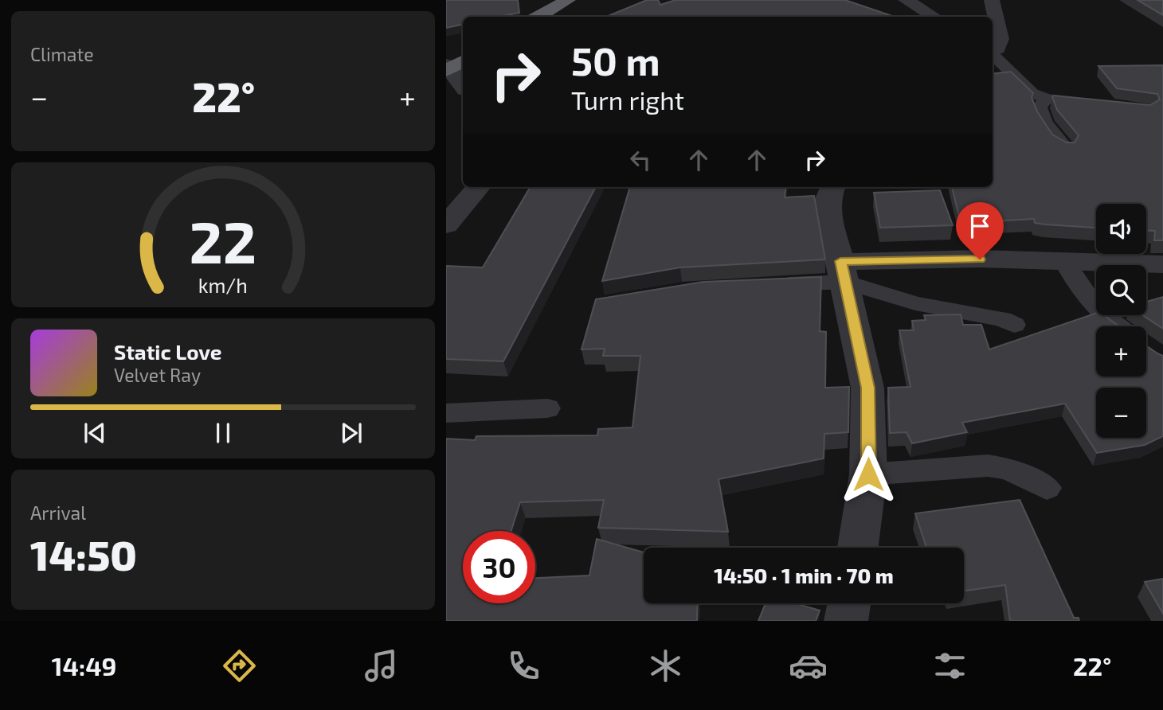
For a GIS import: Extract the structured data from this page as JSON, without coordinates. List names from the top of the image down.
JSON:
{
  "page": {
    "tile": [
      "Climate",
      ["Arrival", "14:50"]
    ],
    "turn": ["50 m", "Turn right"],
    "heat": ["−", "22°", "+"],
    "map_buttons": ["+", "−"],
    "song": ["Static Love", "Velvet Ray"],
    "limit": "30",
    "trip": "14:50 · 1 min · 70 m",
    "tabs": ["14:49", "22°"],
    "gauge": ["22", "km/h"]
  }
}
